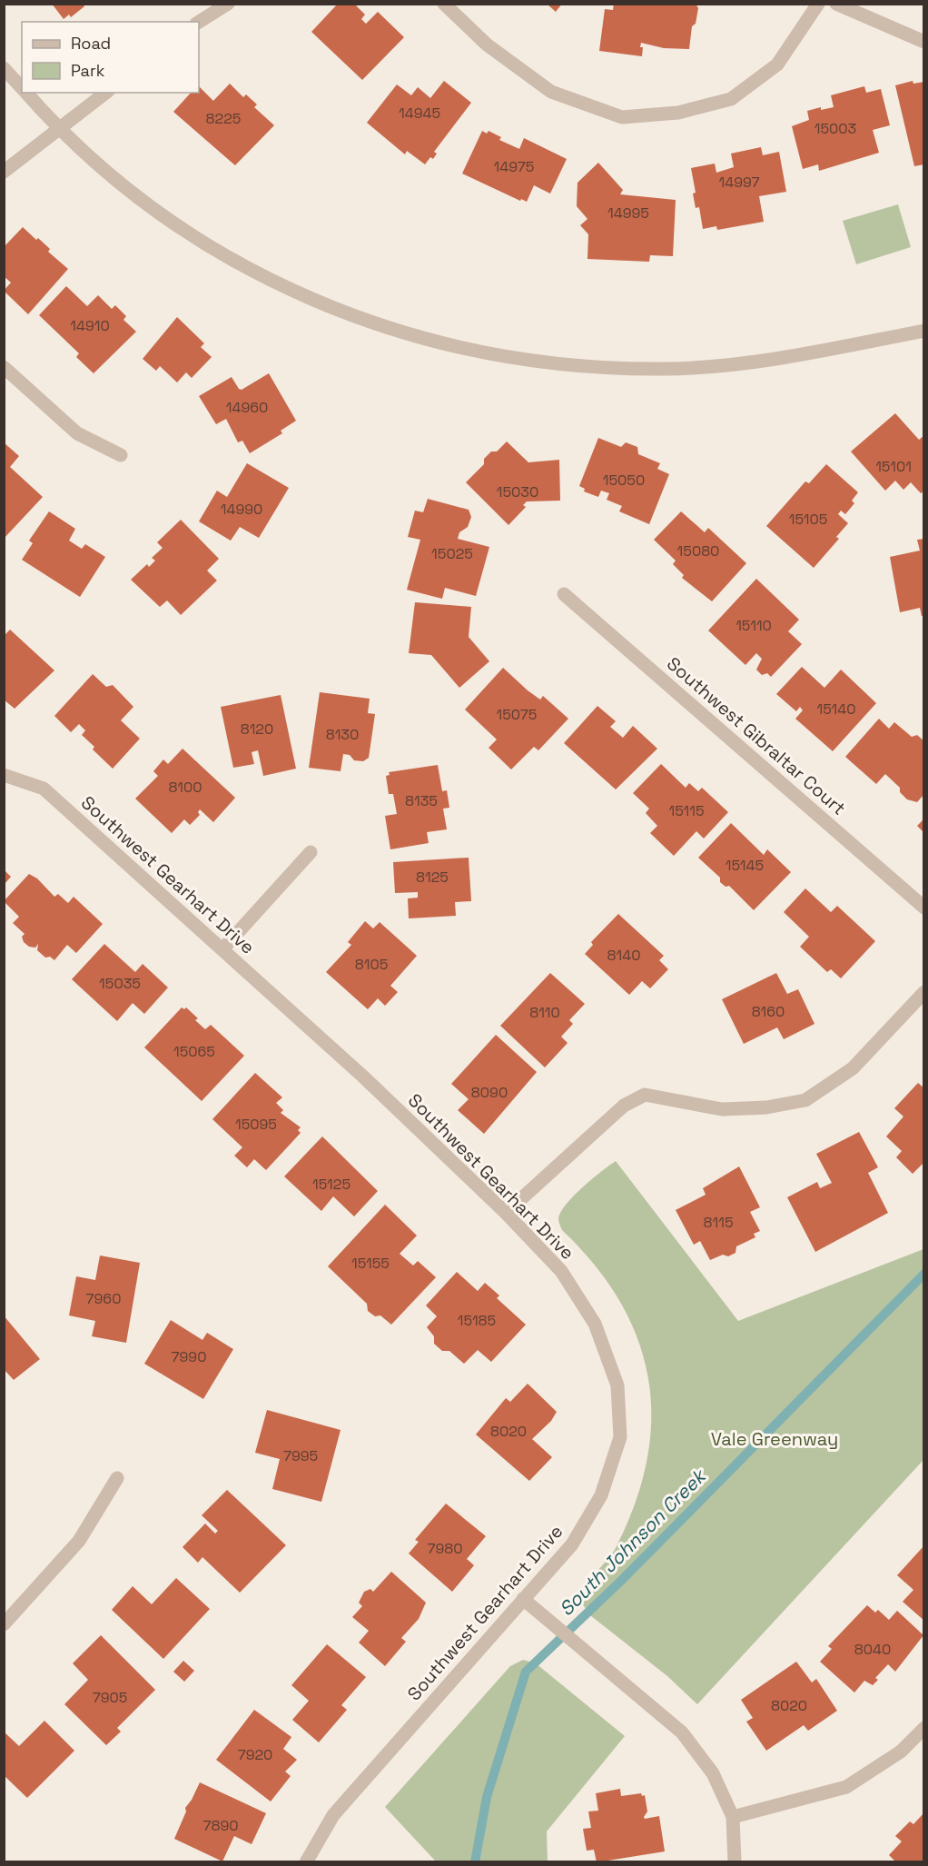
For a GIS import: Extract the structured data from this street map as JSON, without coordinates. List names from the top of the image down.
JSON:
{
  "streets": {
    "street": ["Southwest Gibraltar Court", "Southwest Gearhart Drive"]
  },
  "water": ["South Johnson Creek"],
  "parks": ["Vale Greenway"],
  "house_numbers": [
    "14945",
    "8225",
    "15003",
    "14975",
    "14997",
    "14995",
    "14910",
    "14960",
    "15101",
    "15050",
    "15030",
    "14990",
    "15105",
    "15080",
    "15025",
    "15110",
    "15140",
    "15075",
    "8120",
    "8130",
    "8100",
    "8135",
    "15115",
    "15145",
    "8125",
    "8140",
    "8105",
    "15035",
    "8160",
    "8110",
    "15065",
    "8090",
    "15095",
    "15125",
    "8115",
    "15155",
    "7960",
    "15185",
    "7990",
    "8020",
    "7995",
    "7980",
    "8040",
    "7905",
    "8020",
    "7920",
    "7890"
  ],
  "legend": ["Road", "Park"]
}
